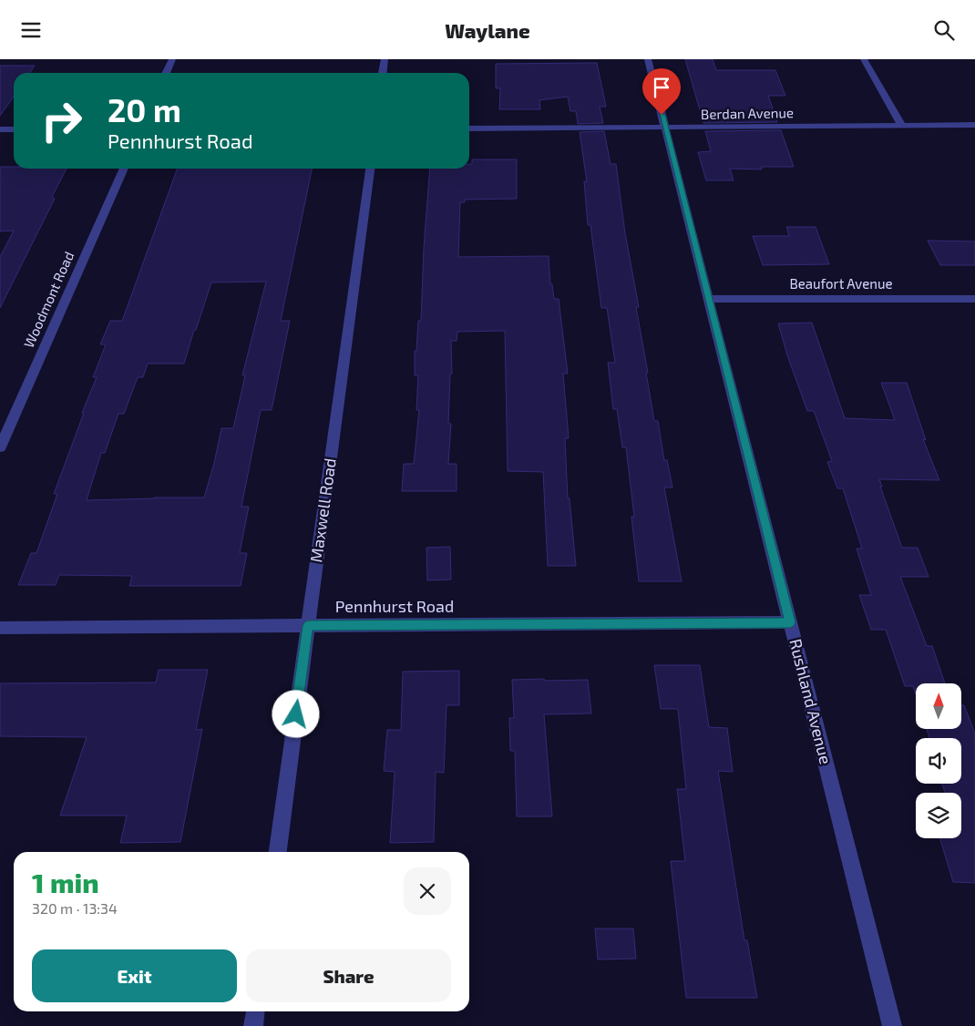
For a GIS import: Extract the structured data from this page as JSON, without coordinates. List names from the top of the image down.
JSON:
{
  "streets": {
    "street": [
      "Berdan Avenue",
      "Beaufort Avenue",
      "Woodmont Road",
      "Maxwell Road",
      "Pennhurst Road",
      "Rushland Avenue"
    ]
  },
  "crossings": [
    ["Berdan Avenue", "Rushland Avenue"],
    ["Beaufort Avenue", "Rushland Avenue"],
    ["Maxwell Road", "Pennhurst Road"],
    ["Pennhurst Road", "Rushland Avenue"]
  ],
  "north": "top",
  "page": {
    "header": "Waylane",
    "turn": ["20 m", "Pennhurst Road"],
    "heading": ["1 min", "320 m · 13:34"],
    "buttons": ["Exit", "Share"]
  }
}
